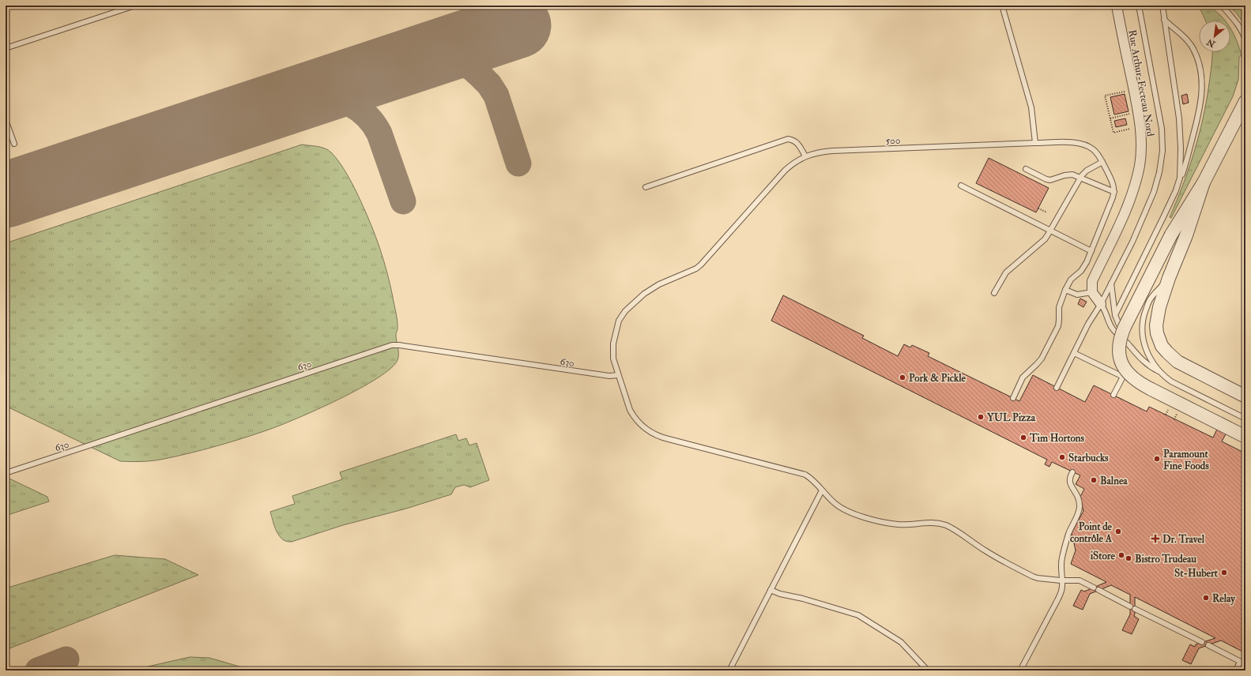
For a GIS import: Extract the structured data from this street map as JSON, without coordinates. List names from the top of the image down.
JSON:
{
  "streets": {
    "street": ["Rue Arthur-Fecteau Nord"],
    "lane": ["500", "630"]
  },
  "crossings": [
    ["500", "630"]
  ],
  "places": {
    "other": [
      "Pork & Pickle",
      "YUL Pizza",
      "Tim Hortons",
      "Starbucks",
      "Paramount Fine Foods",
      "Balnea",
      "Point de contrôle A",
      "iStore",
      "Bistro Trudeau",
      "St-Hubert",
      "Relay"
    ],
    "health": ["Dr. Travel"]
  },
  "north": "bottom left"
}
